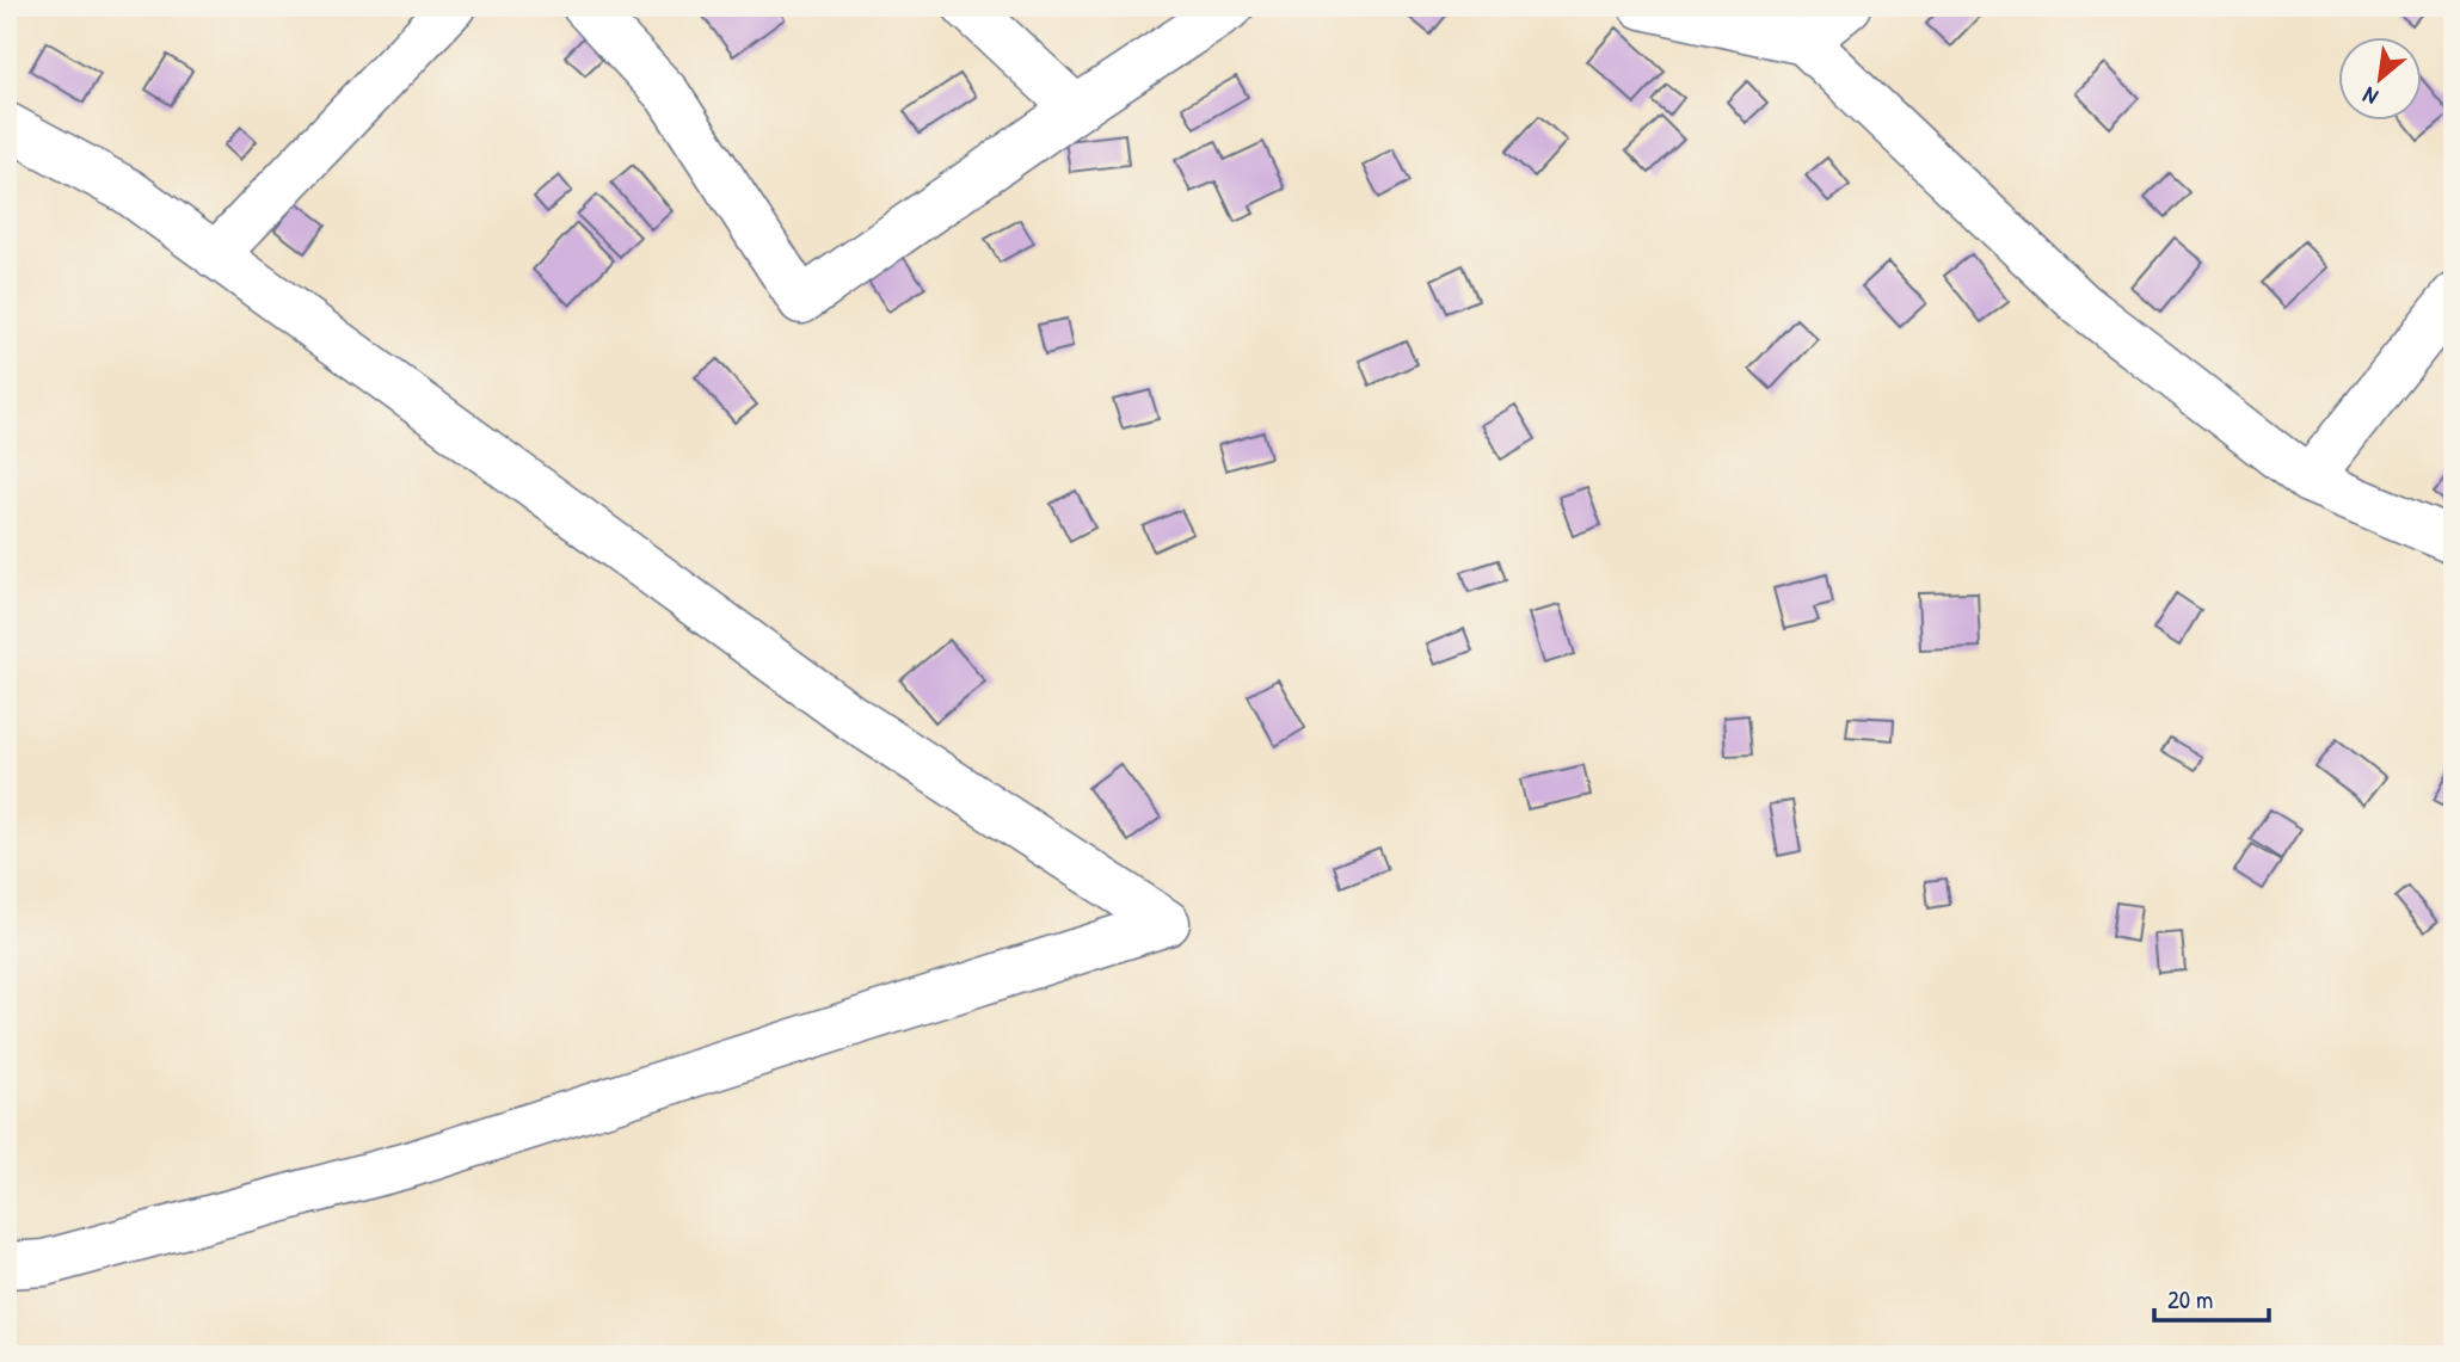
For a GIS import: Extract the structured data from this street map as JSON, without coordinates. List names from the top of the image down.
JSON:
{
  "scale_bar": "20 m",
  "north": "bottom left"
}
